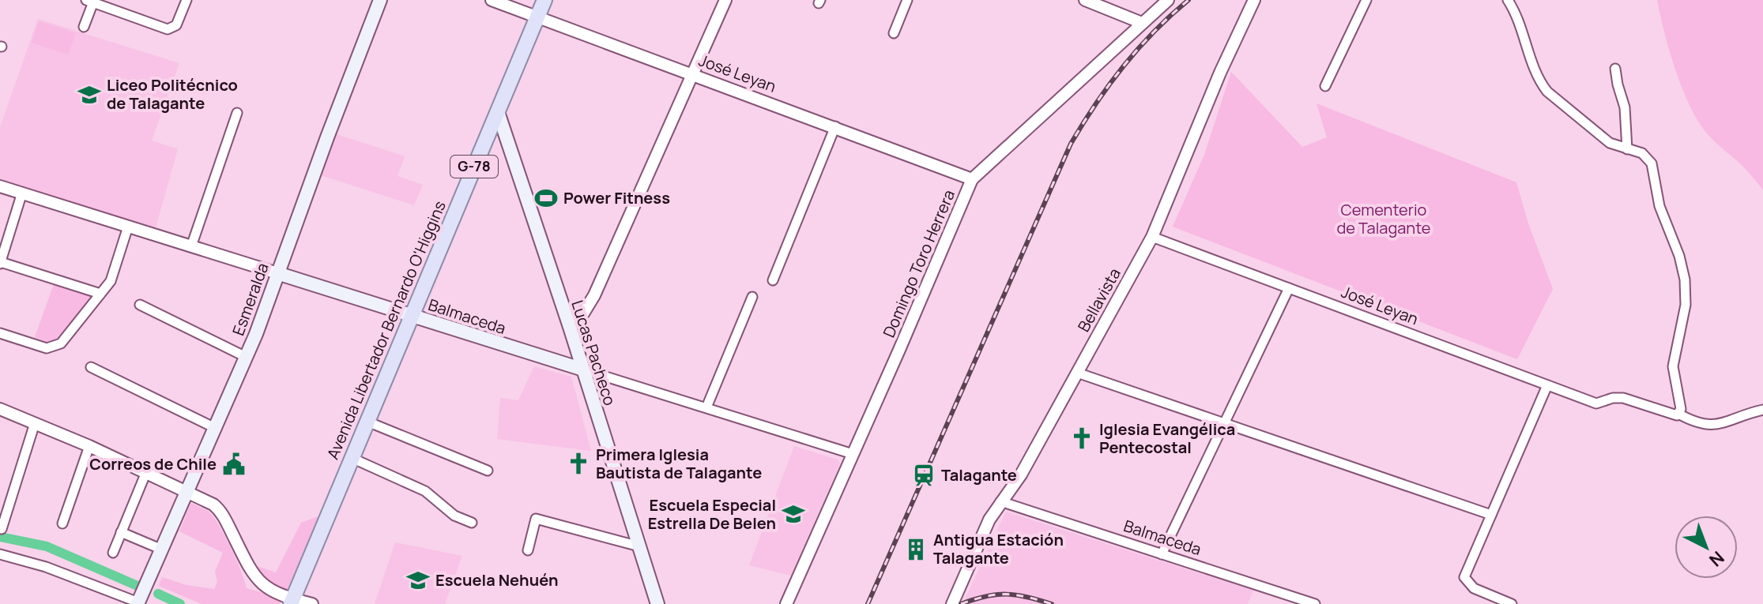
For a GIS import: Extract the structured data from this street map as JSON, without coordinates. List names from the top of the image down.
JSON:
{
  "streets": {
    "main road": [
      "G-78",
      "Esmeralda",
      "Balmaceda",
      "Avenida Libertador Bernardo O'Higgins",
      "Lucas Pacheco"
    ],
    "street": ["José Leyan", "Domingo Toro Herrera", "Bellavista"]
  },
  "crossings": [
    ["José Leyan", "Domingo Toro Herrera"],
    ["José Leyan", "Bellavista"],
    ["José Leyan", "Avenida Libertador Bernardo O'Higgins"],
    ["Domingo Toro Herrera", "Balmaceda"],
    ["Esmeralda", "Balmaceda"],
    ["Bellavista", "Balmaceda"],
    ["Balmaceda", "Avenida Libertador Bernardo O'Higgins"],
    ["Balmaceda", "Lucas Pacheco"],
    ["Avenida Libertador Bernardo O'Higgins", "Lucas Pacheco"]
  ],
  "parks": ["Cementerio de Talagante"],
  "places": {
    "school or university": ["Liceo Politécnico de Talagante", "Escuela Especial Estrella De Belen", "Escuela Nehuén"],
    "sports": ["Power Fitness"],
    "church": ["Iglesia Evangélica Pentecostal", "Primera Iglesia Bautista de Talagante"],
    "public building": ["Correos de Chile"],
    "station": ["Talagante"],
    "building": ["Antigua Estación Talagante"]
  },
  "north": "bottom right"
}
